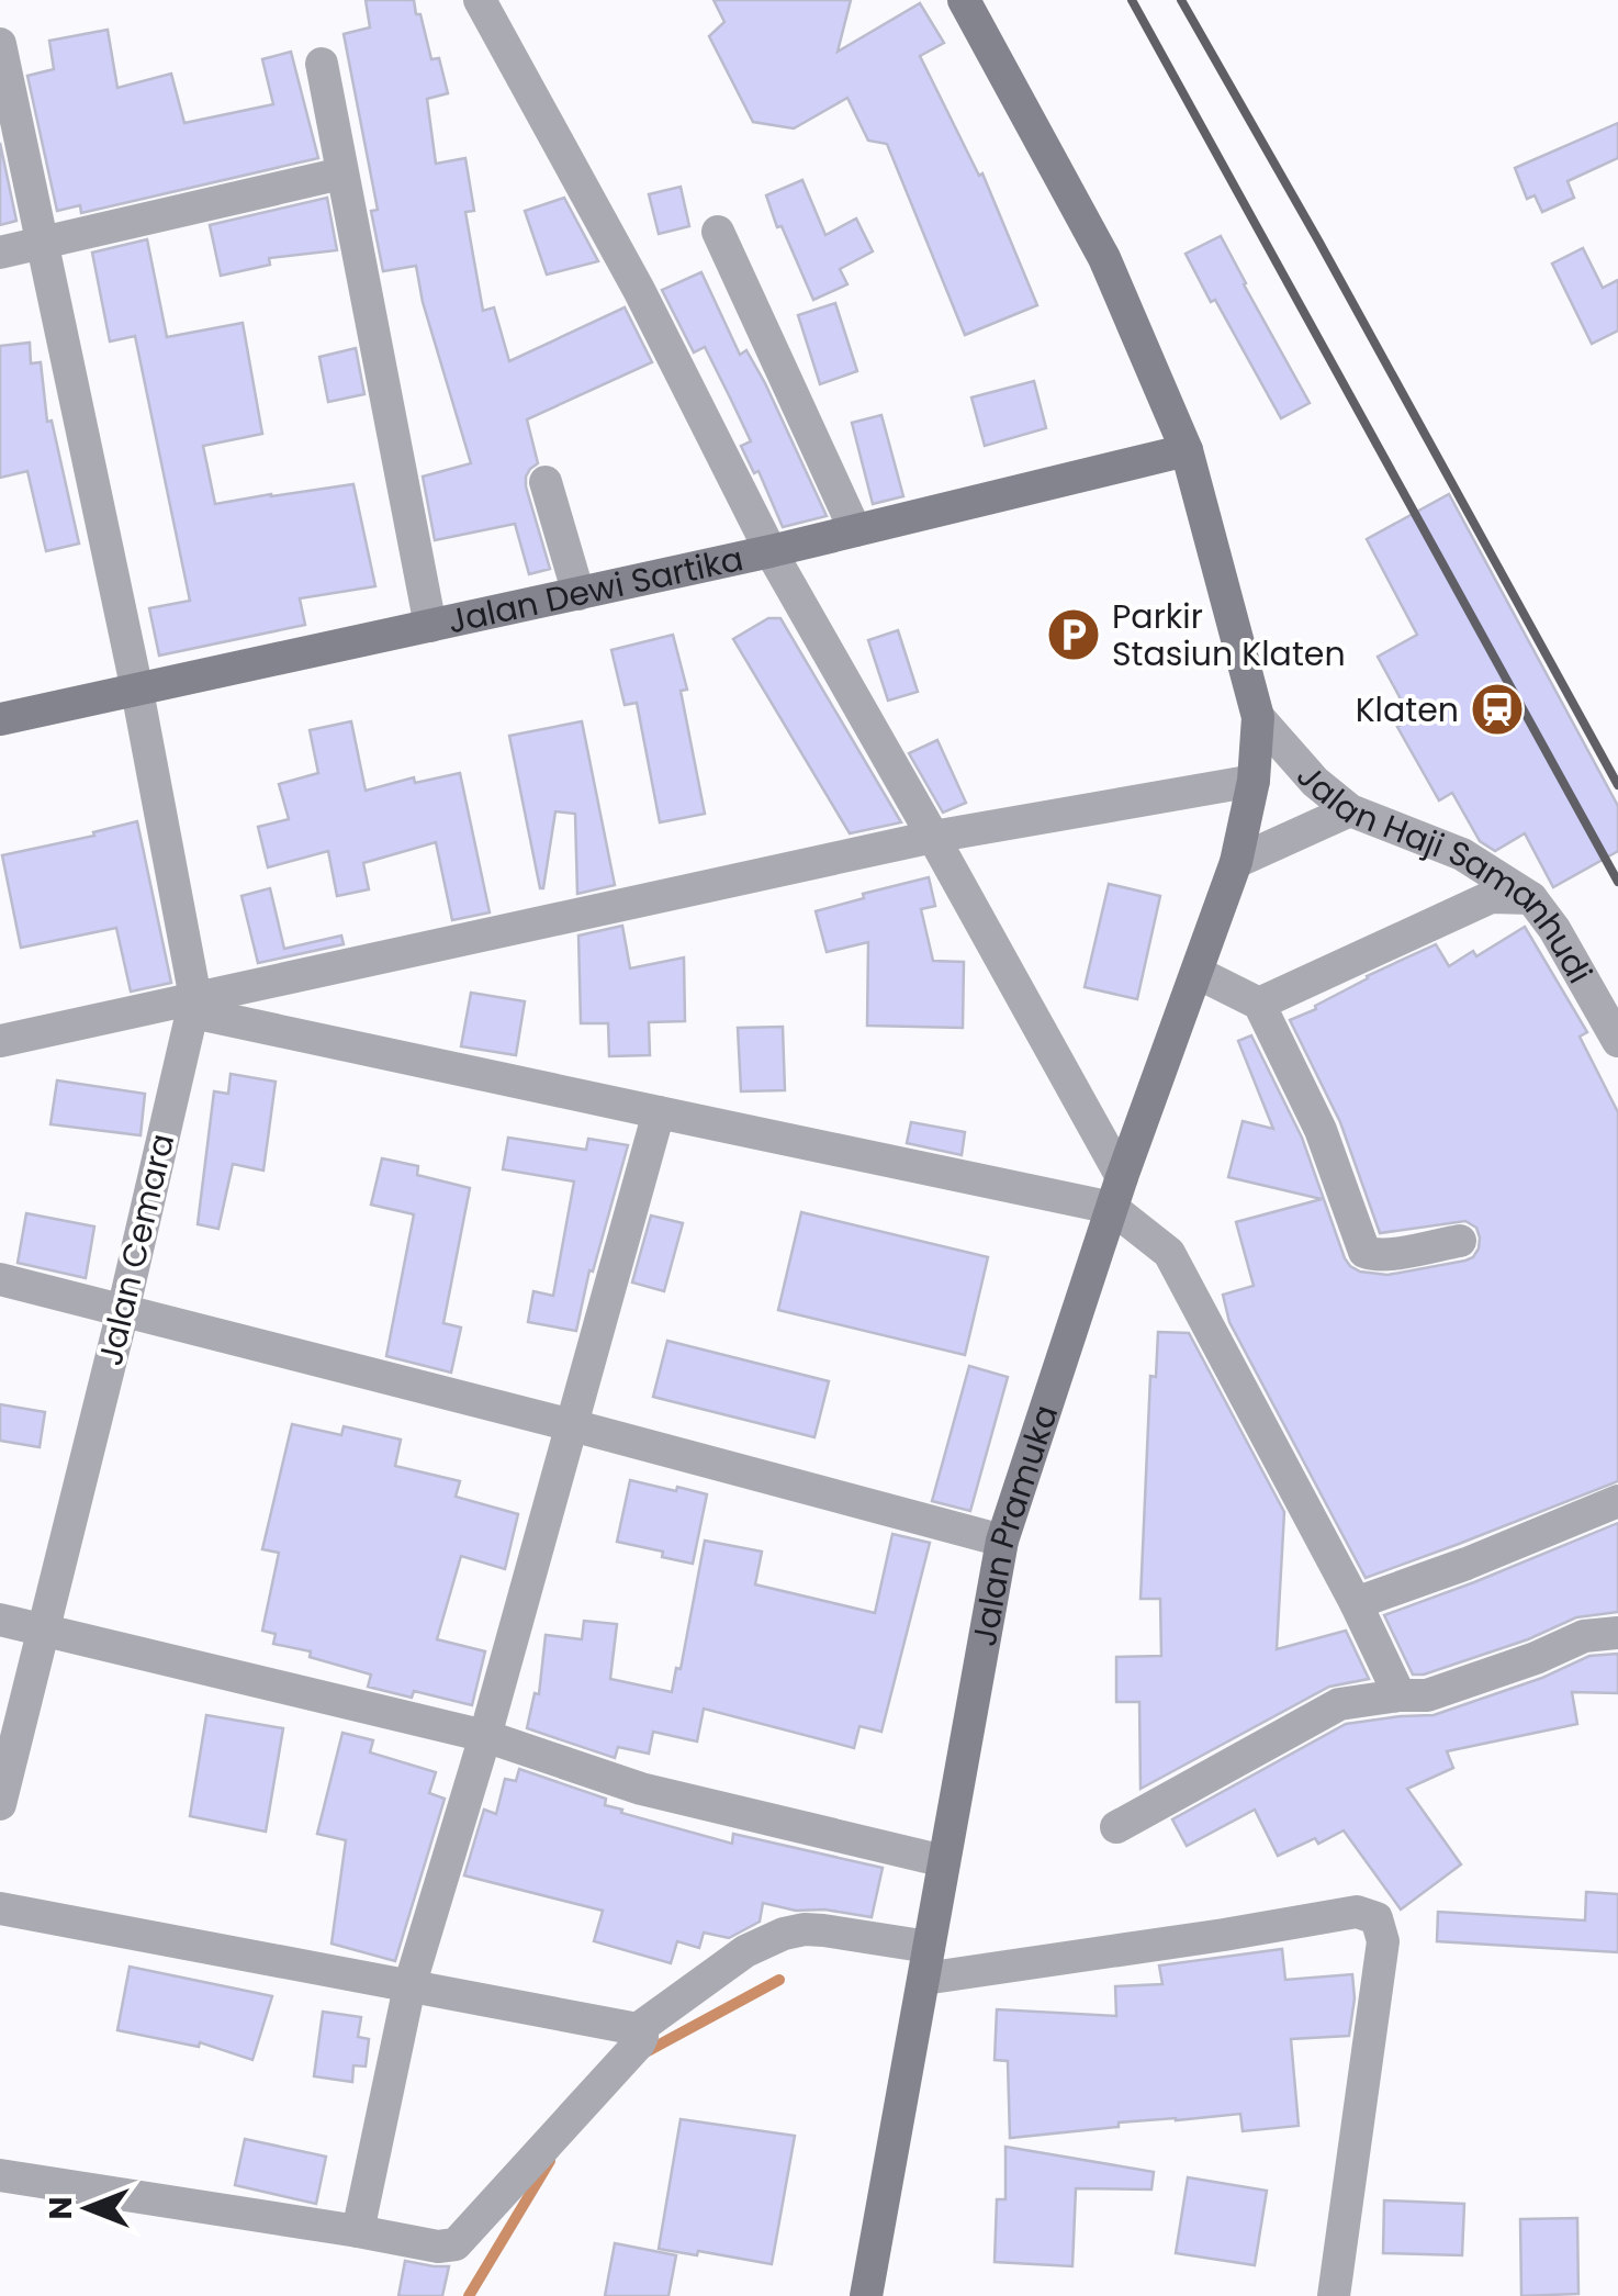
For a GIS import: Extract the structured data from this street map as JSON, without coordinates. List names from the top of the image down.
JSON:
{
  "streets": {
    "main road": ["Jalan Dewi Sartika", "Jalan Haji Samanhudi", "Jalan Pramuka"],
    "street": ["Jalan Cemara"]
  },
  "crossings": [
    ["Jalan Dewi Sartika", "Jalan Haji Samanhudi"],
    ["Jalan Dewi Sartika", "Jalan Cemara"],
    ["Jalan Haji Samanhudi", "Jalan Pramuka"]
  ],
  "places": {
    "parking": ["Parkir Stasiun Klaten"],
    "station": ["Klaten"]
  },
  "north": "left"
}
